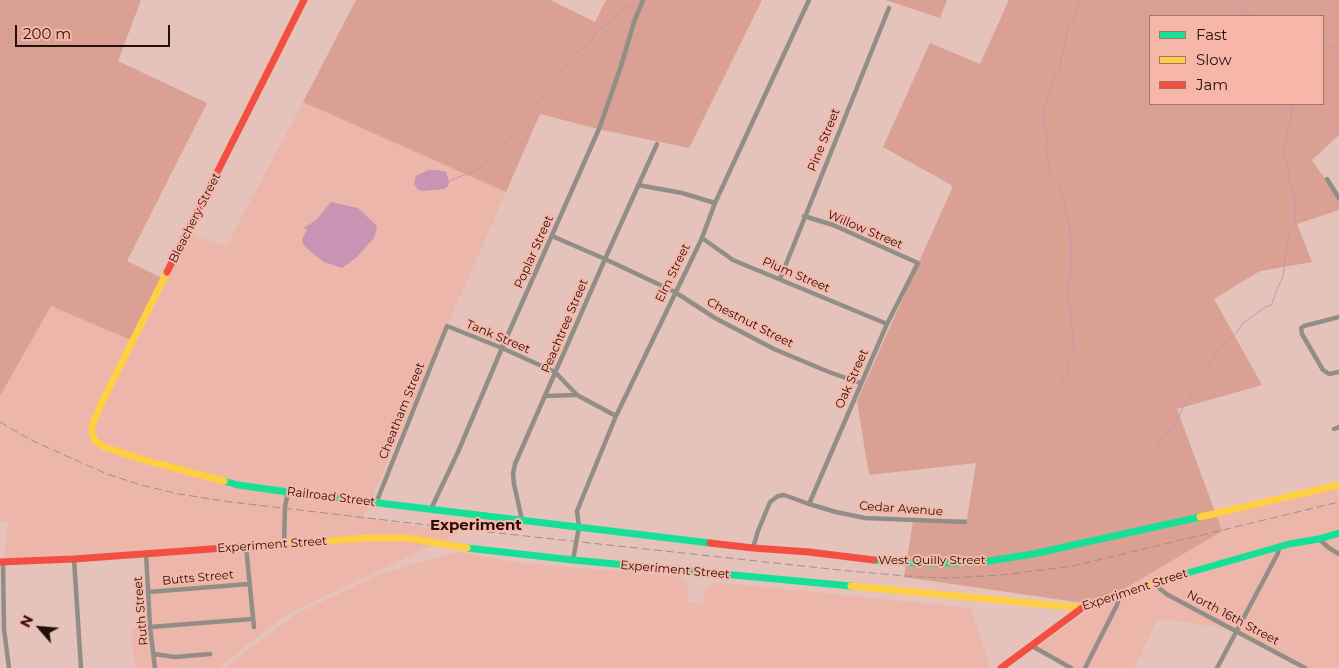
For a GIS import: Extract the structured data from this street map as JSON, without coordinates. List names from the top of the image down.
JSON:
{
  "streets": {
    "street": [
      "Pine Street",
      "Bleachery Street",
      "Willow Street",
      "Poplar Street",
      "Elm Street",
      "Plum Street",
      "Chestnut Street",
      "Peachtree Street",
      "Tank Street",
      "Oak Street",
      "Cheatham Street",
      "Railroad Street",
      "Cedar Avenue",
      "Experiment Street",
      "West Quilly Street",
      "Butts Street",
      "Ruth Street",
      "North 16th Street"
    ]
  },
  "crossings": [
    ["Pine Street", "Willow Street"],
    ["Pine Street", "Plum Street"],
    ["Bleachery Street", "Railroad Street"],
    ["Willow Street", "Oak Street"],
    ["Poplar Street", "Chestnut Street"],
    ["Poplar Street", "Tank Street"],
    ["Poplar Street", "Railroad Street"],
    ["Elm Street", "Plum Street"],
    ["Elm Street", "Chestnut Street"],
    ["Elm Street", "Tank Street"],
    ["Elm Street", "Railroad Street"],
    ["Elm Street", "Experiment Street"],
    ["Elm Street", "West Quilly Street"],
    ["Plum Street", "Oak Street"],
    ["Chestnut Street", "Peachtree Street"],
    ["Chestnut Street", "Oak Street"],
    ["Peachtree Street", "Tank Street"],
    ["Peachtree Street", "Railroad Street"],
    ["Tank Street", "Cheatham Street"],
    ["Oak Street", "Cedar Avenue"],
    ["Cheatham Street", "Railroad Street"],
    ["Railroad Street", "West Quilly Street"],
    ["Cedar Avenue", "West Quilly Street"],
    ["Experiment Street", "Ruth Street"],
    ["Experiment Street", "North 16th Street"],
    ["Butts Street", "Ruth Street"]
  ],
  "districts": ["Experiment"],
  "legend": ["Fast", "Slow", "Jam"],
  "scale_bar": "200 m",
  "north": "top left"
}
